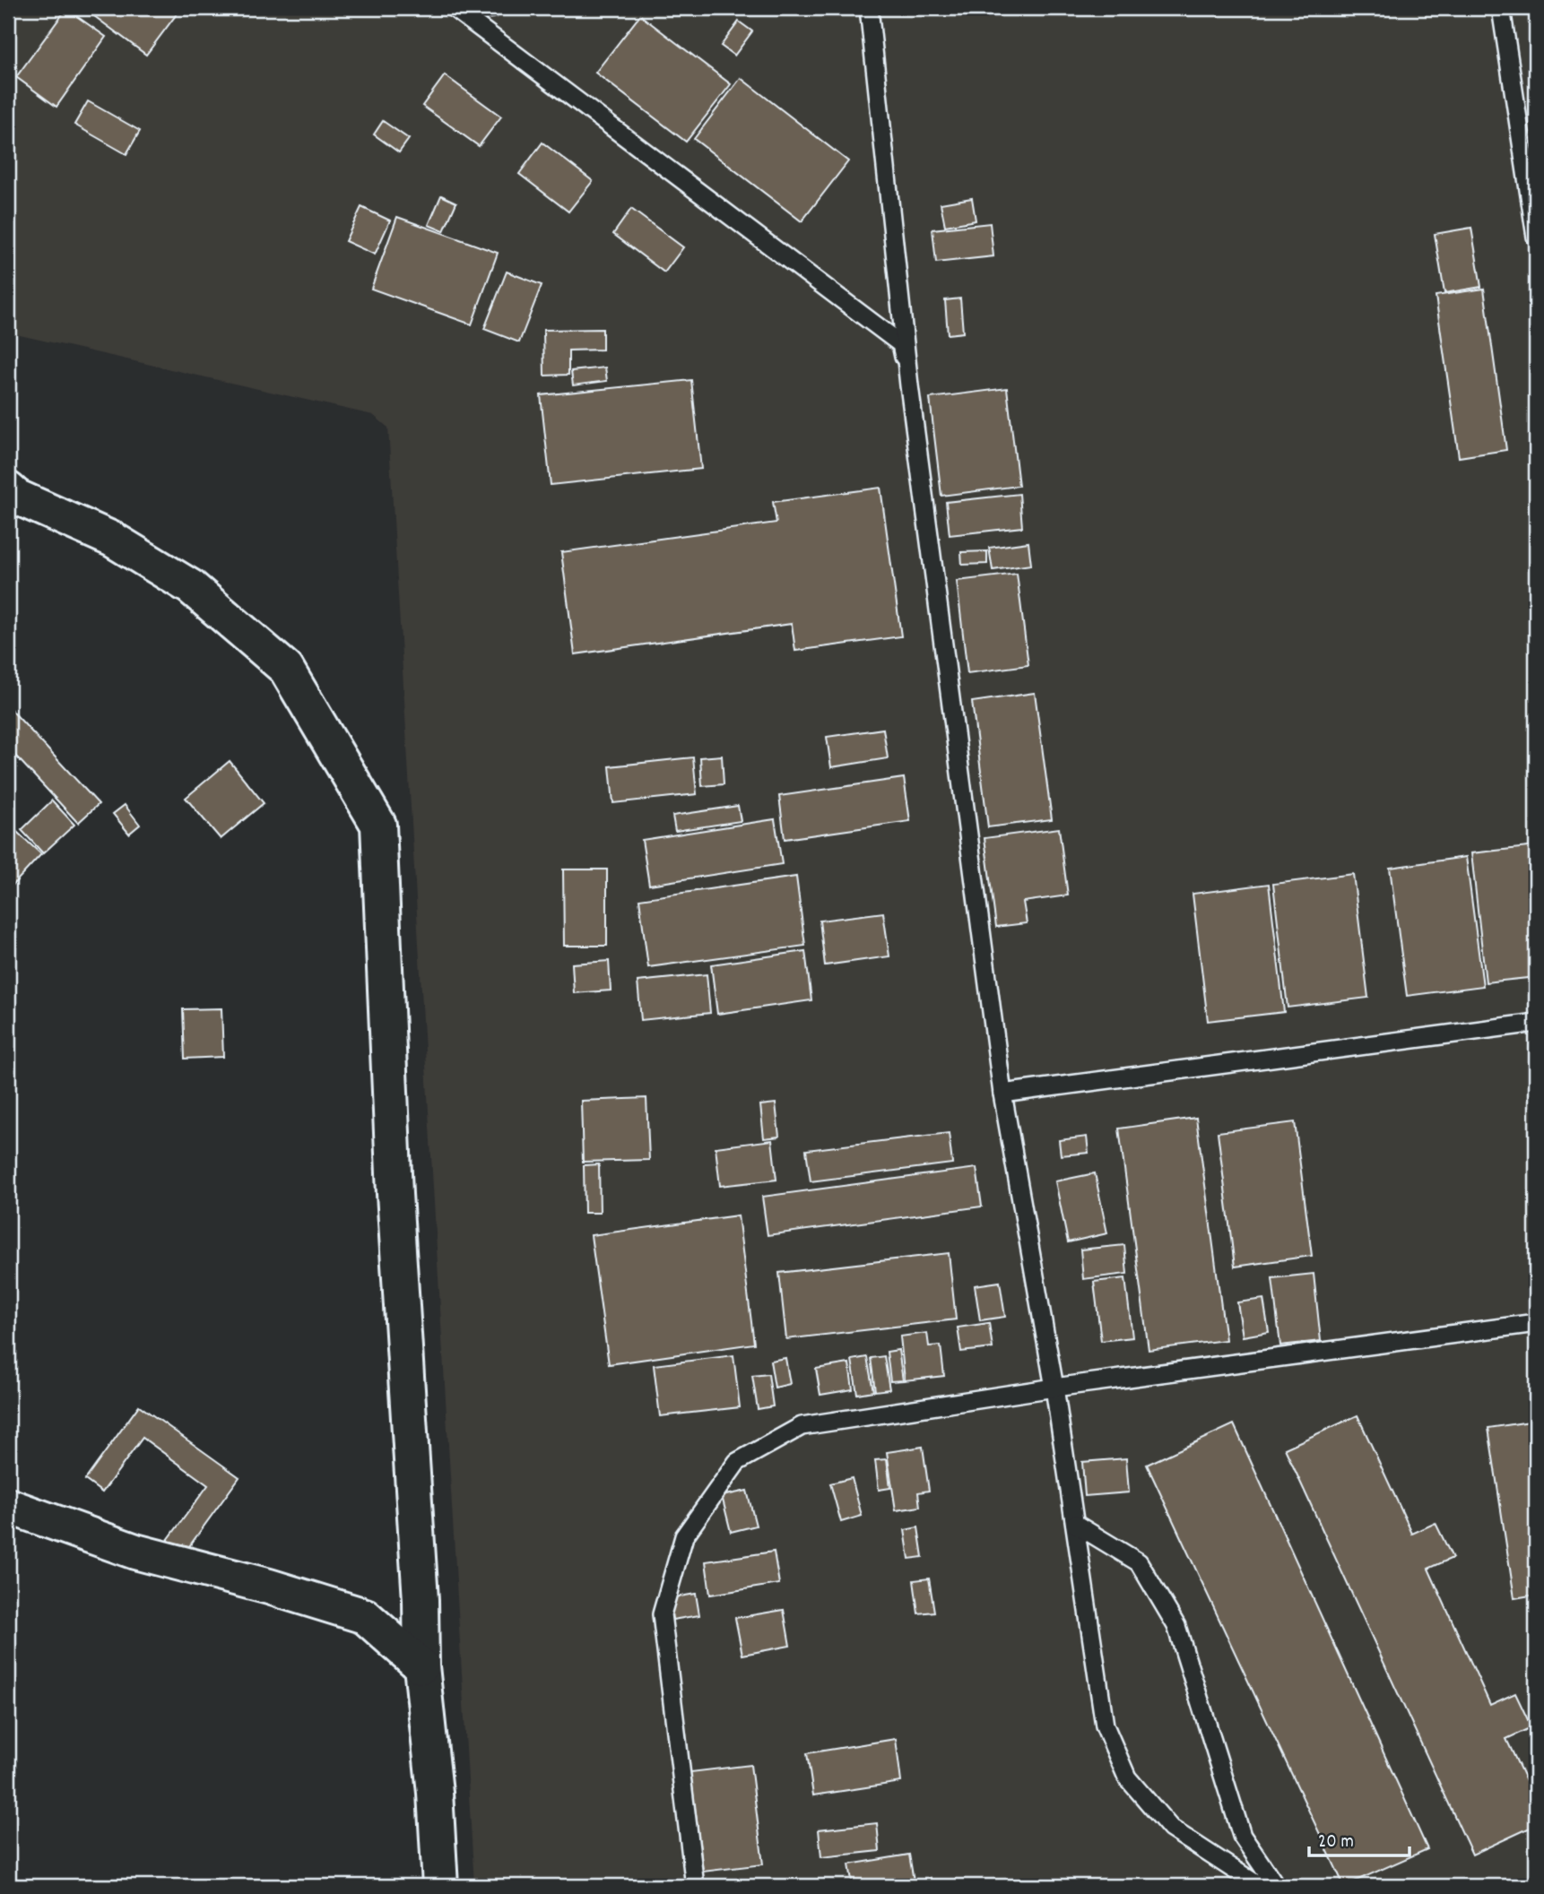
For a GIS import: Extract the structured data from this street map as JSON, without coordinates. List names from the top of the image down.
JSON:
{
  "scale_bar": "20 m"
}
